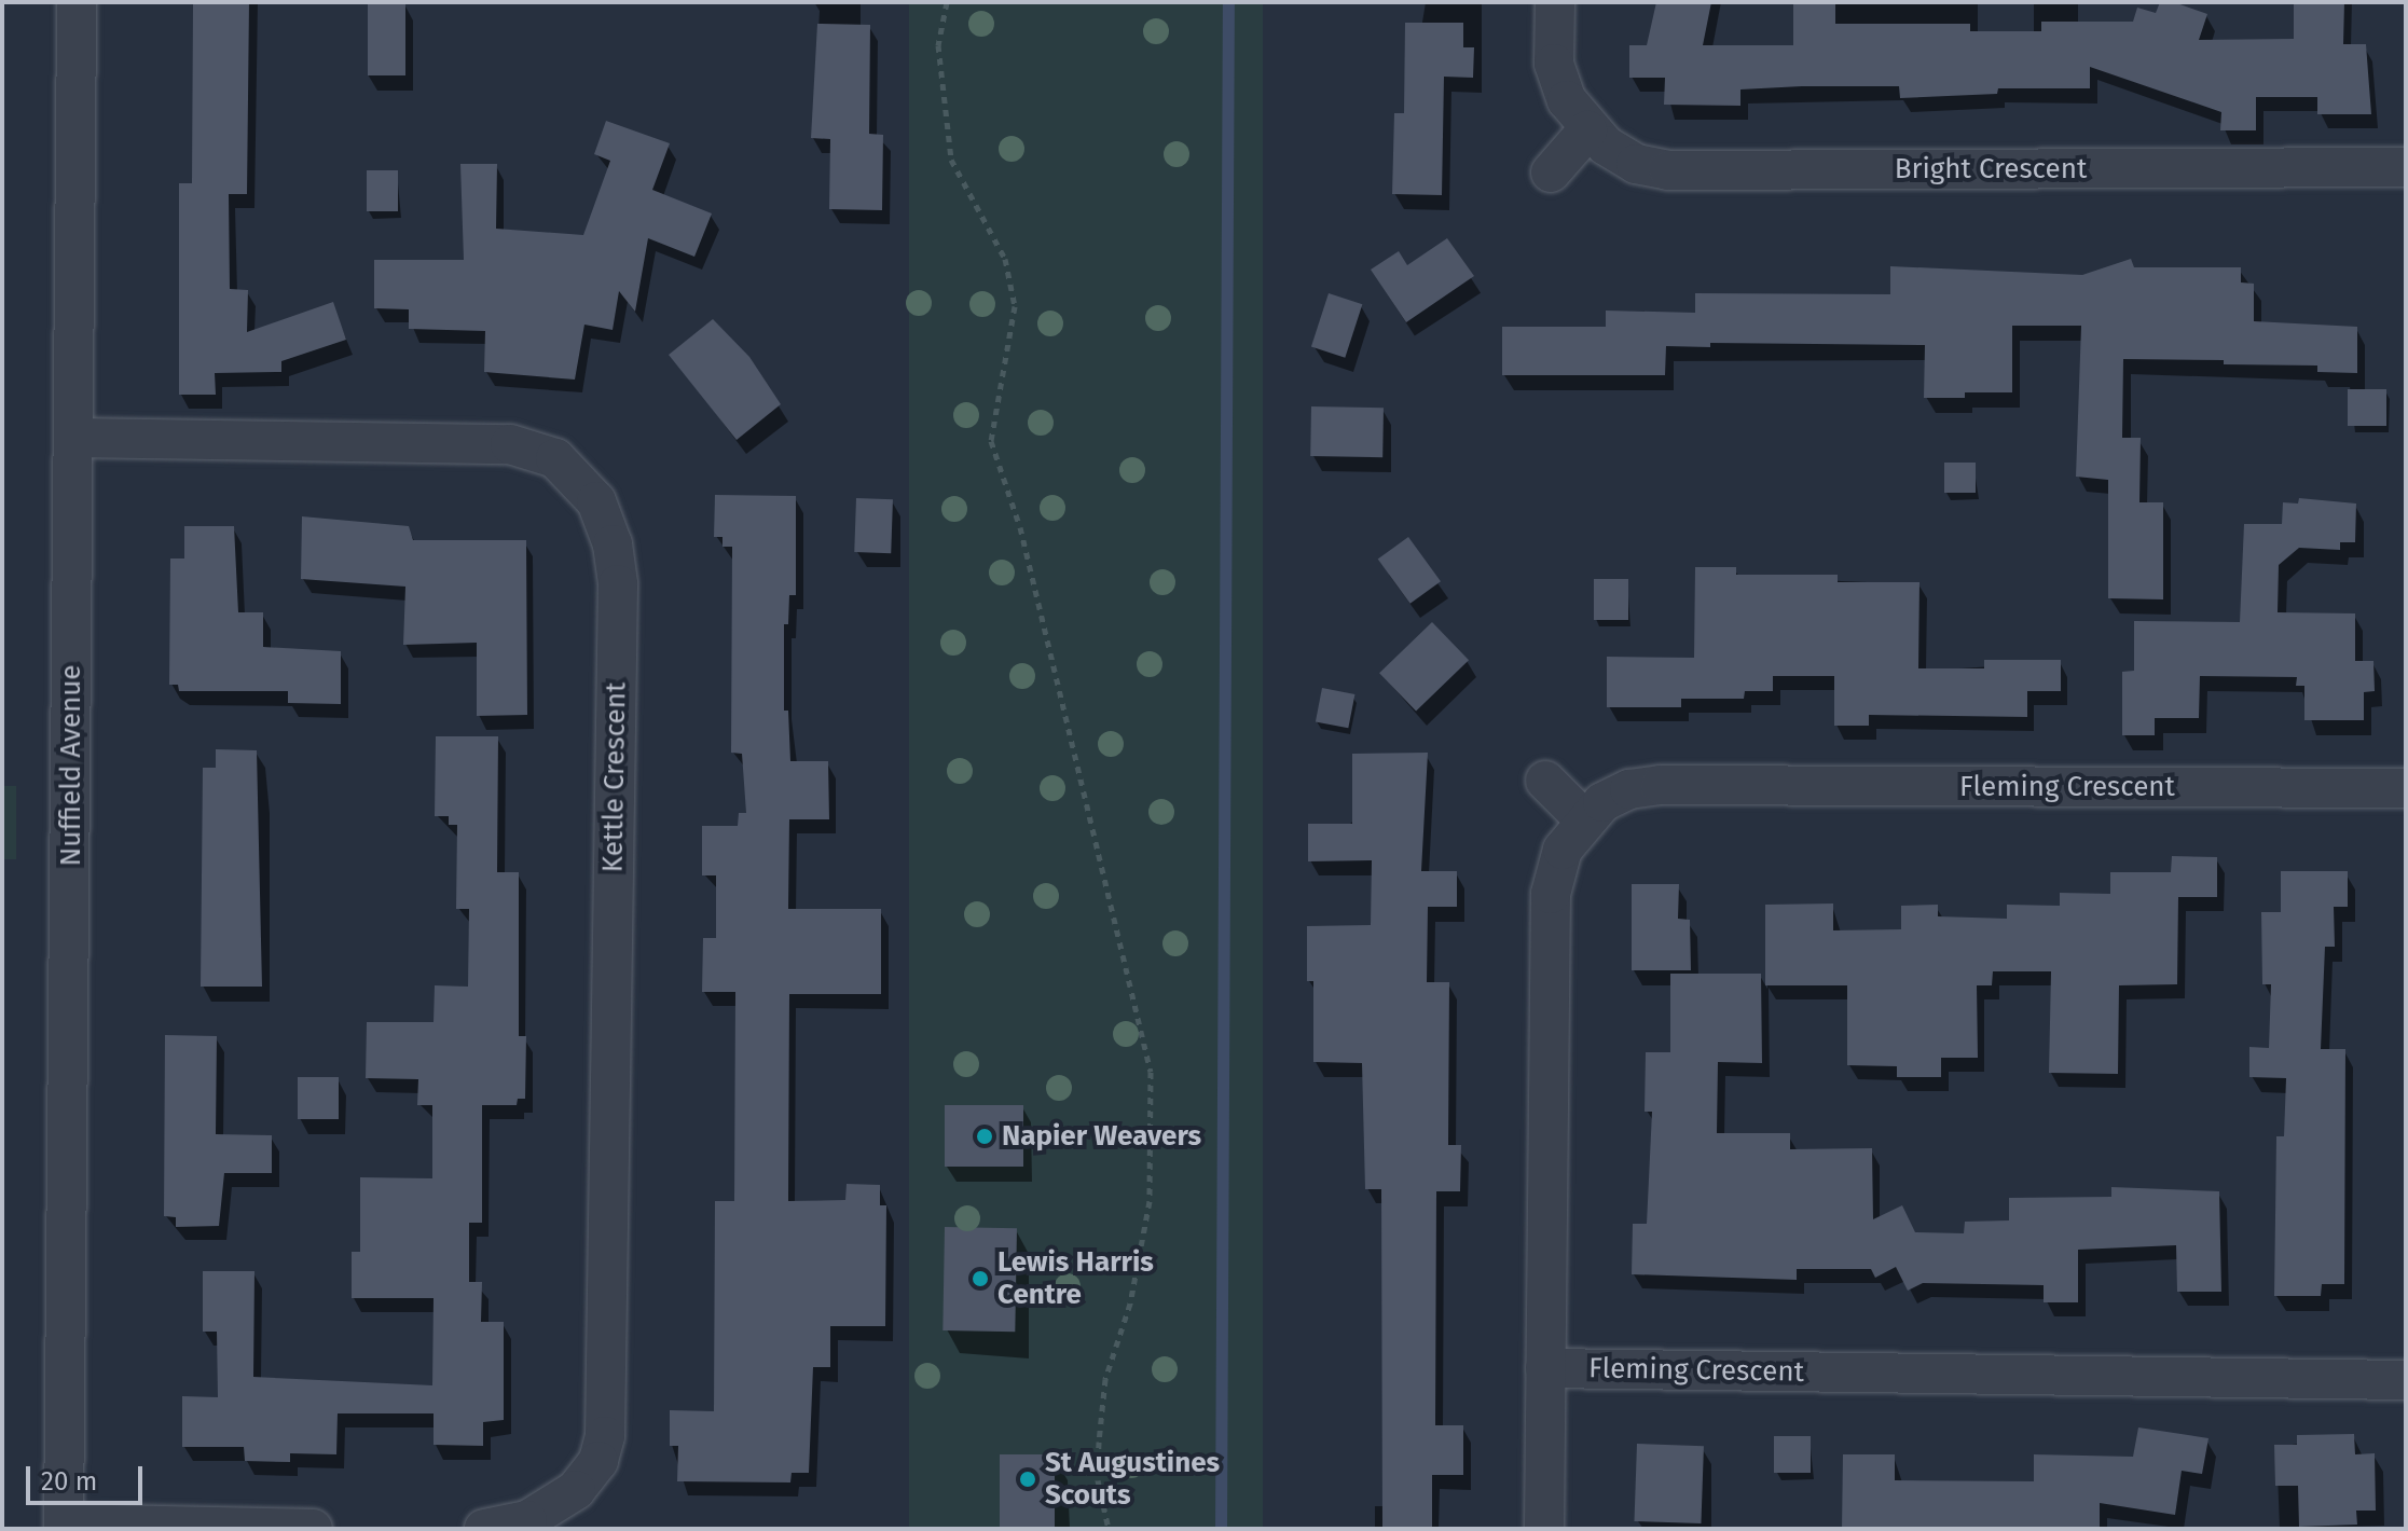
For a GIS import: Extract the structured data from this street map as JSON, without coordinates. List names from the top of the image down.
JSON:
{
  "streets": {
    "street": [
      "Bright Crescent",
      "Nuffield Avenue",
      "Kettle Crescent",
      "Fleming Crescent"
    ]
  },
  "crossings": [
    ["Nuffield Avenue", "Kettle Crescent"]
  ],
  "places": ["Napier Weavers", "Lewis Harris Centre", "St Augustines Scouts"],
  "scale_bar": "20 m"
}
